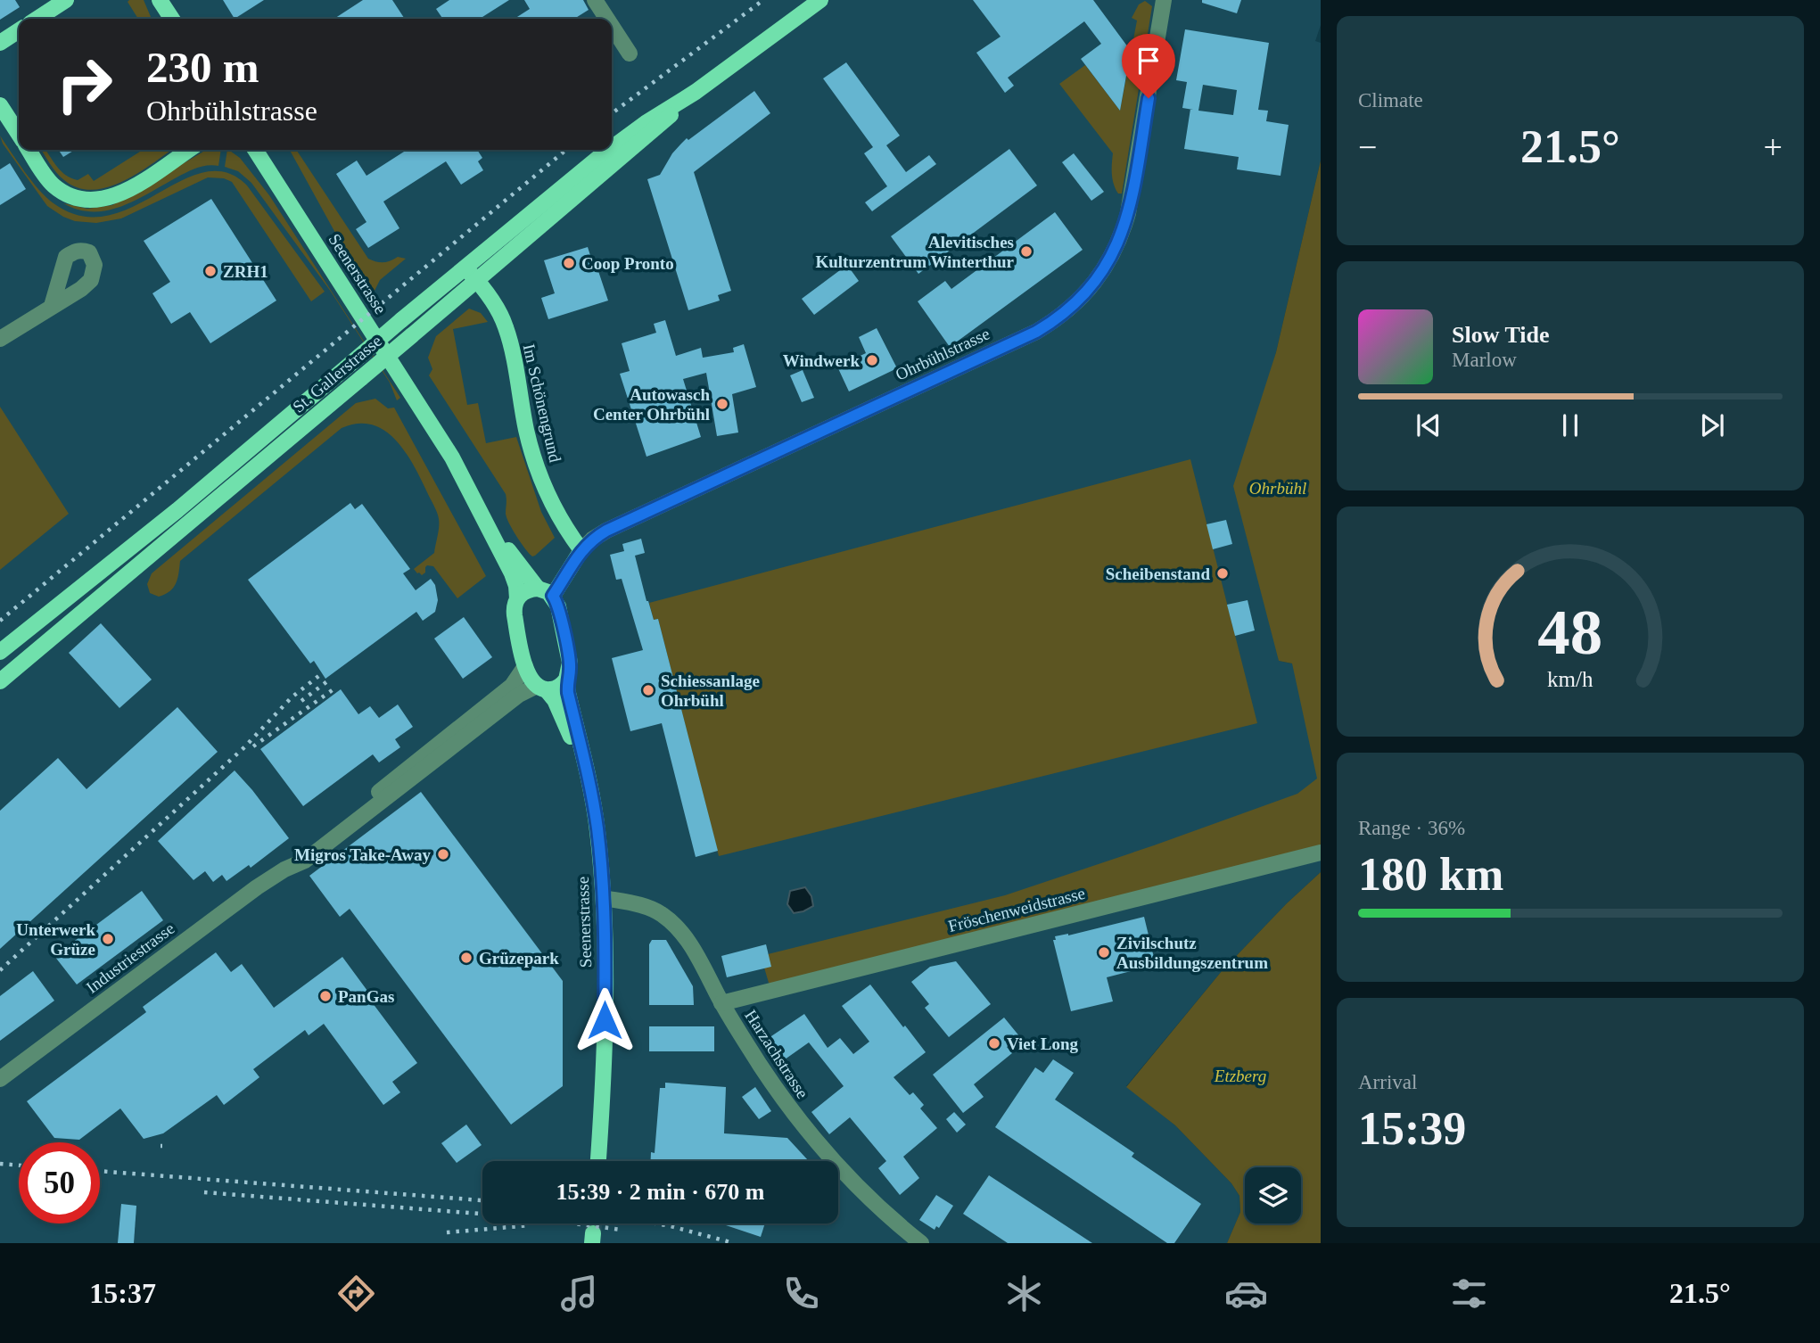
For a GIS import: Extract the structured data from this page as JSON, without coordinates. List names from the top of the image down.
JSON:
{
  "streets": {
    "main road": [
      "Seenerstrasse",
      "Ohrbühlstrasse",
      "St. Gallerstrasse",
      "Im Schönengrund"
    ],
    "street": ["Fröschenweidstrasse", "Industriestrasse", "Harzachstrasse"]
  },
  "crossings": [
    ["Seenerstrasse", "Ohrbühlstrasse"],
    ["Seenerstrasse", "Industriestrasse"],
    ["Seenerstrasse", "Harzachstrasse"],
    ["Ohrbühlstrasse", "Im Schönengrund"],
    ["St. Gallerstrasse", "Im Schönengrund"],
    ["Fröschenweidstrasse", "Harzachstrasse"]
  ],
  "parks": ["Ohrbühl", "Etzberg"],
  "places": [
    "Alevitisches Kulturzentrum Winterthur",
    "Coop Pronto",
    "ZRH1",
    "Windwerk",
    "Autowasch Center Ohrbühl",
    "Scheibenstand",
    "Schiessanlage Ohrbühl",
    "Migros Take-Away",
    "Unterwerk Grüze",
    "Zivilschutz Ausbildungszentrum",
    "Grüzepark",
    "PanGas",
    "Viet Long"
  ],
  "page": {
    "tile": [
      "Climate",
      ["Range · 36%", "180 km"],
      ["Arrival", "15:39"]
    ],
    "turn": ["230 m", "Ohrbühlstrasse"],
    "heat": ["−", "21.5°", "+"],
    "song": ["Slow Tide", "Marlow"],
    "limit": "50",
    "trip": "15:39 · 2 min · 670 m",
    "tabs": ["15:37", "21.5°"],
    "gauge": ["48", "km/h"]
  }
}
